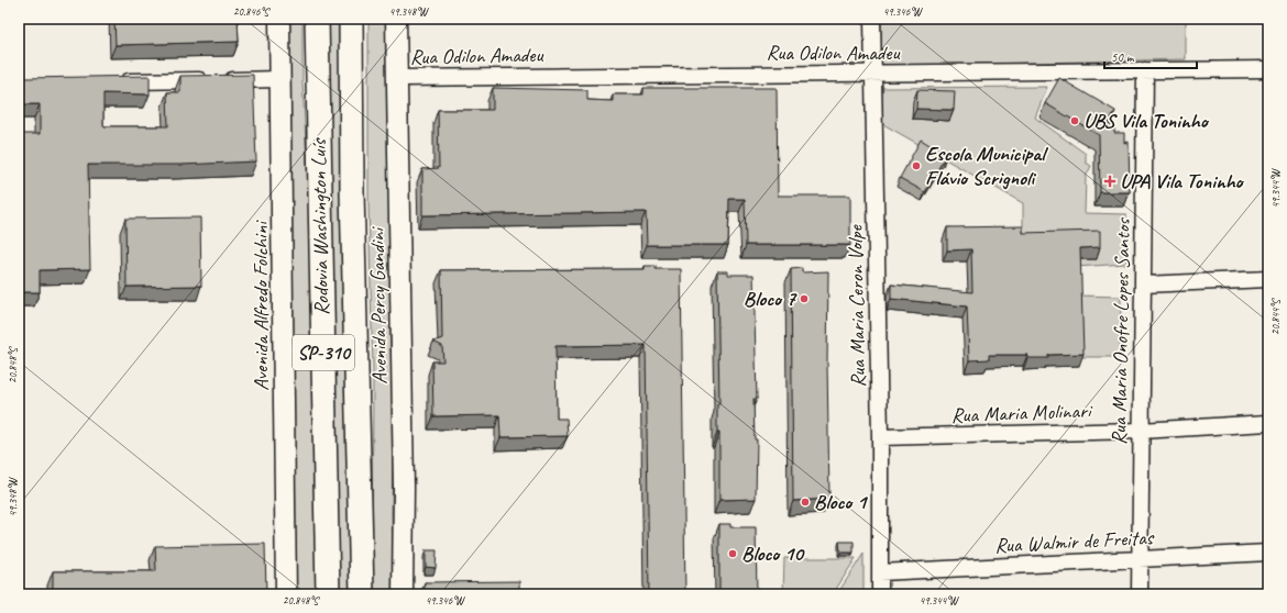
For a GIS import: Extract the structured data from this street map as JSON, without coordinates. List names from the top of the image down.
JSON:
{
  "streets": {
    "highway": ["Rodovia Washington Luís", "SP-310"],
    "main road": ["Avenida Alfredo Folchini", "Avenida Percy Gandini"],
    "street": [
      "Rua Odilon Amadeu",
      "Rua Maria Ceron Volpe",
      "Rua Maria Onofre Lopes Santos",
      "Rua Maria Molinari",
      "Rua Walmir de Freitas"
    ]
  },
  "crossings": [
    ["Rua Odilon Amadeu", "Avenida Percy Gandini"],
    ["Rua Odilon Amadeu", "Rua Maria Ceron Volpe"],
    ["Rua Odilon Amadeu", "Rua Maria Onofre Lopes Santos"],
    ["Rua Maria Ceron Volpe", "Rua Maria Molinari"],
    ["Rua Maria Ceron Volpe", "Rua Walmir de Freitas"],
    ["Rua Maria Onofre Lopes Santos", "Rua Maria Molinari"],
    ["Rua Maria Onofre Lopes Santos", "Rua Walmir de Freitas"]
  ],
  "places": {
    "other": [
      "UBS Vila Toninho",
      "Escola Municipal Flávio Scrignoli",
      "Bloco 7",
      "Bloco 1",
      "Bloco 10"
    ],
    "health": ["UPA Vila Toninho"]
  },
  "scale_bar": "50 m",
  "coordinates": [
    "20.846°S",
    "49.348°W",
    "49.346°W",
    "49.344°W",
    "20.844°S",
    "20.848°S"
  ]
}
